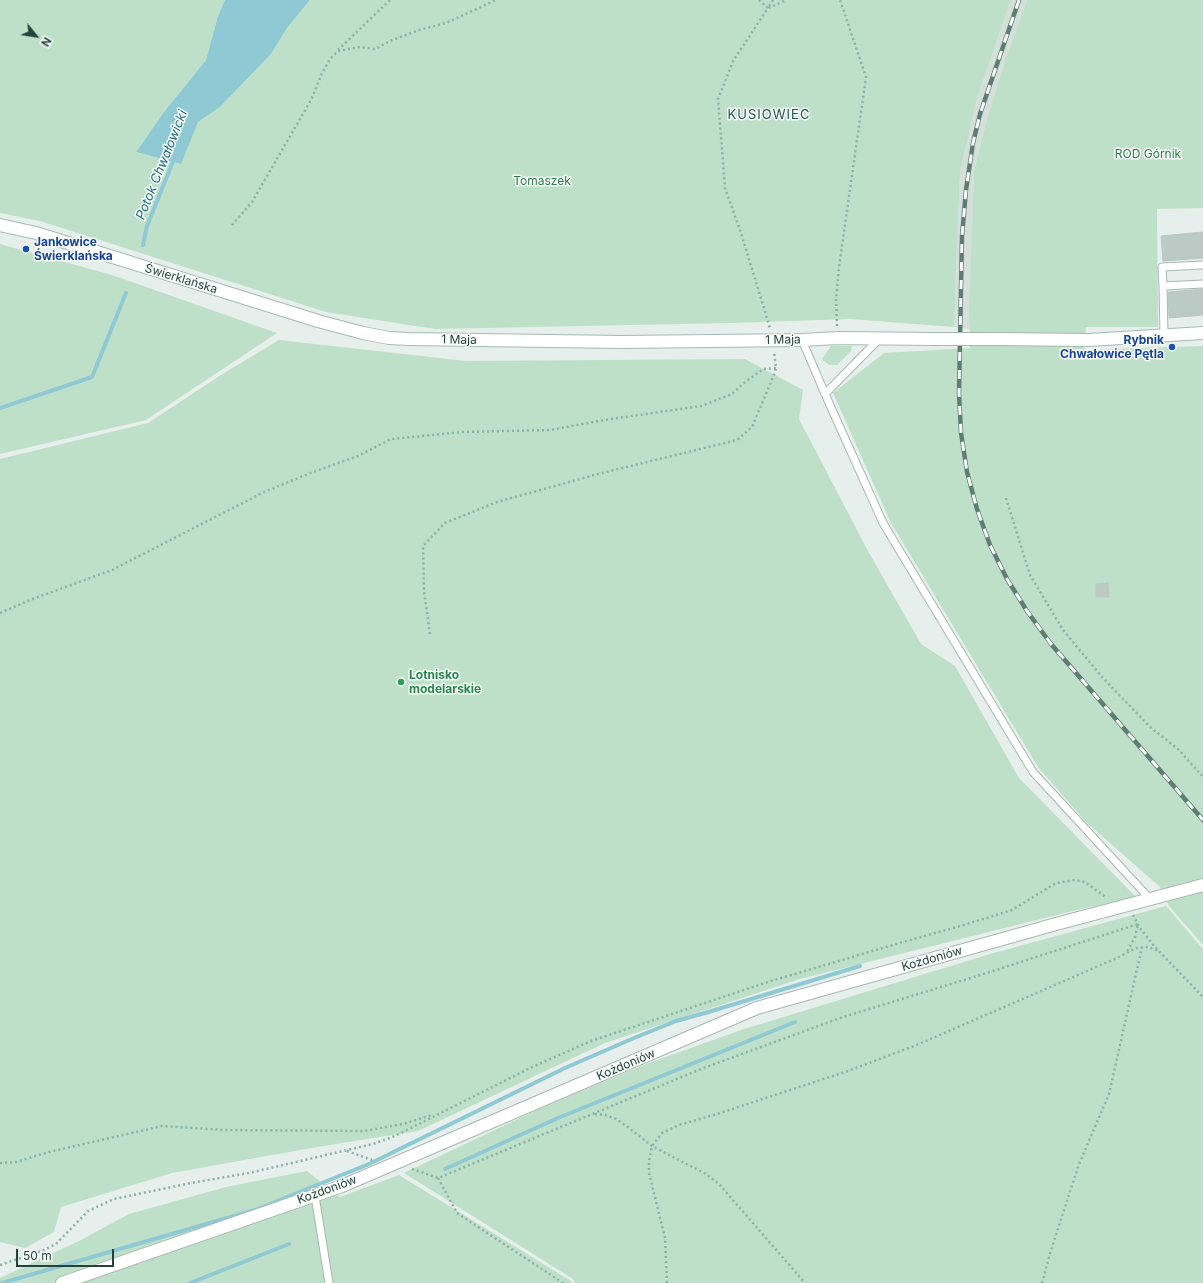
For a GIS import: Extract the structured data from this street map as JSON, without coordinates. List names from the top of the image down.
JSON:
{
  "streets": {
    "main road": ["Świerklańska", "1 Maja", "Kożdoniów"]
  },
  "crossings": [
    ["Świerklańska", "1 Maja"]
  ],
  "districts": ["KUSIOWIEC"],
  "water": ["Potok Chwałowicki"],
  "parks": ["ROD Górnik", "Tomaszek"],
  "places": ["Jankowice Świerklańska", "Rybnik Chwałowice Pętla", "Lotnisko modelarskie"],
  "scale_bar": "50 m",
  "north": "bottom right"
}
